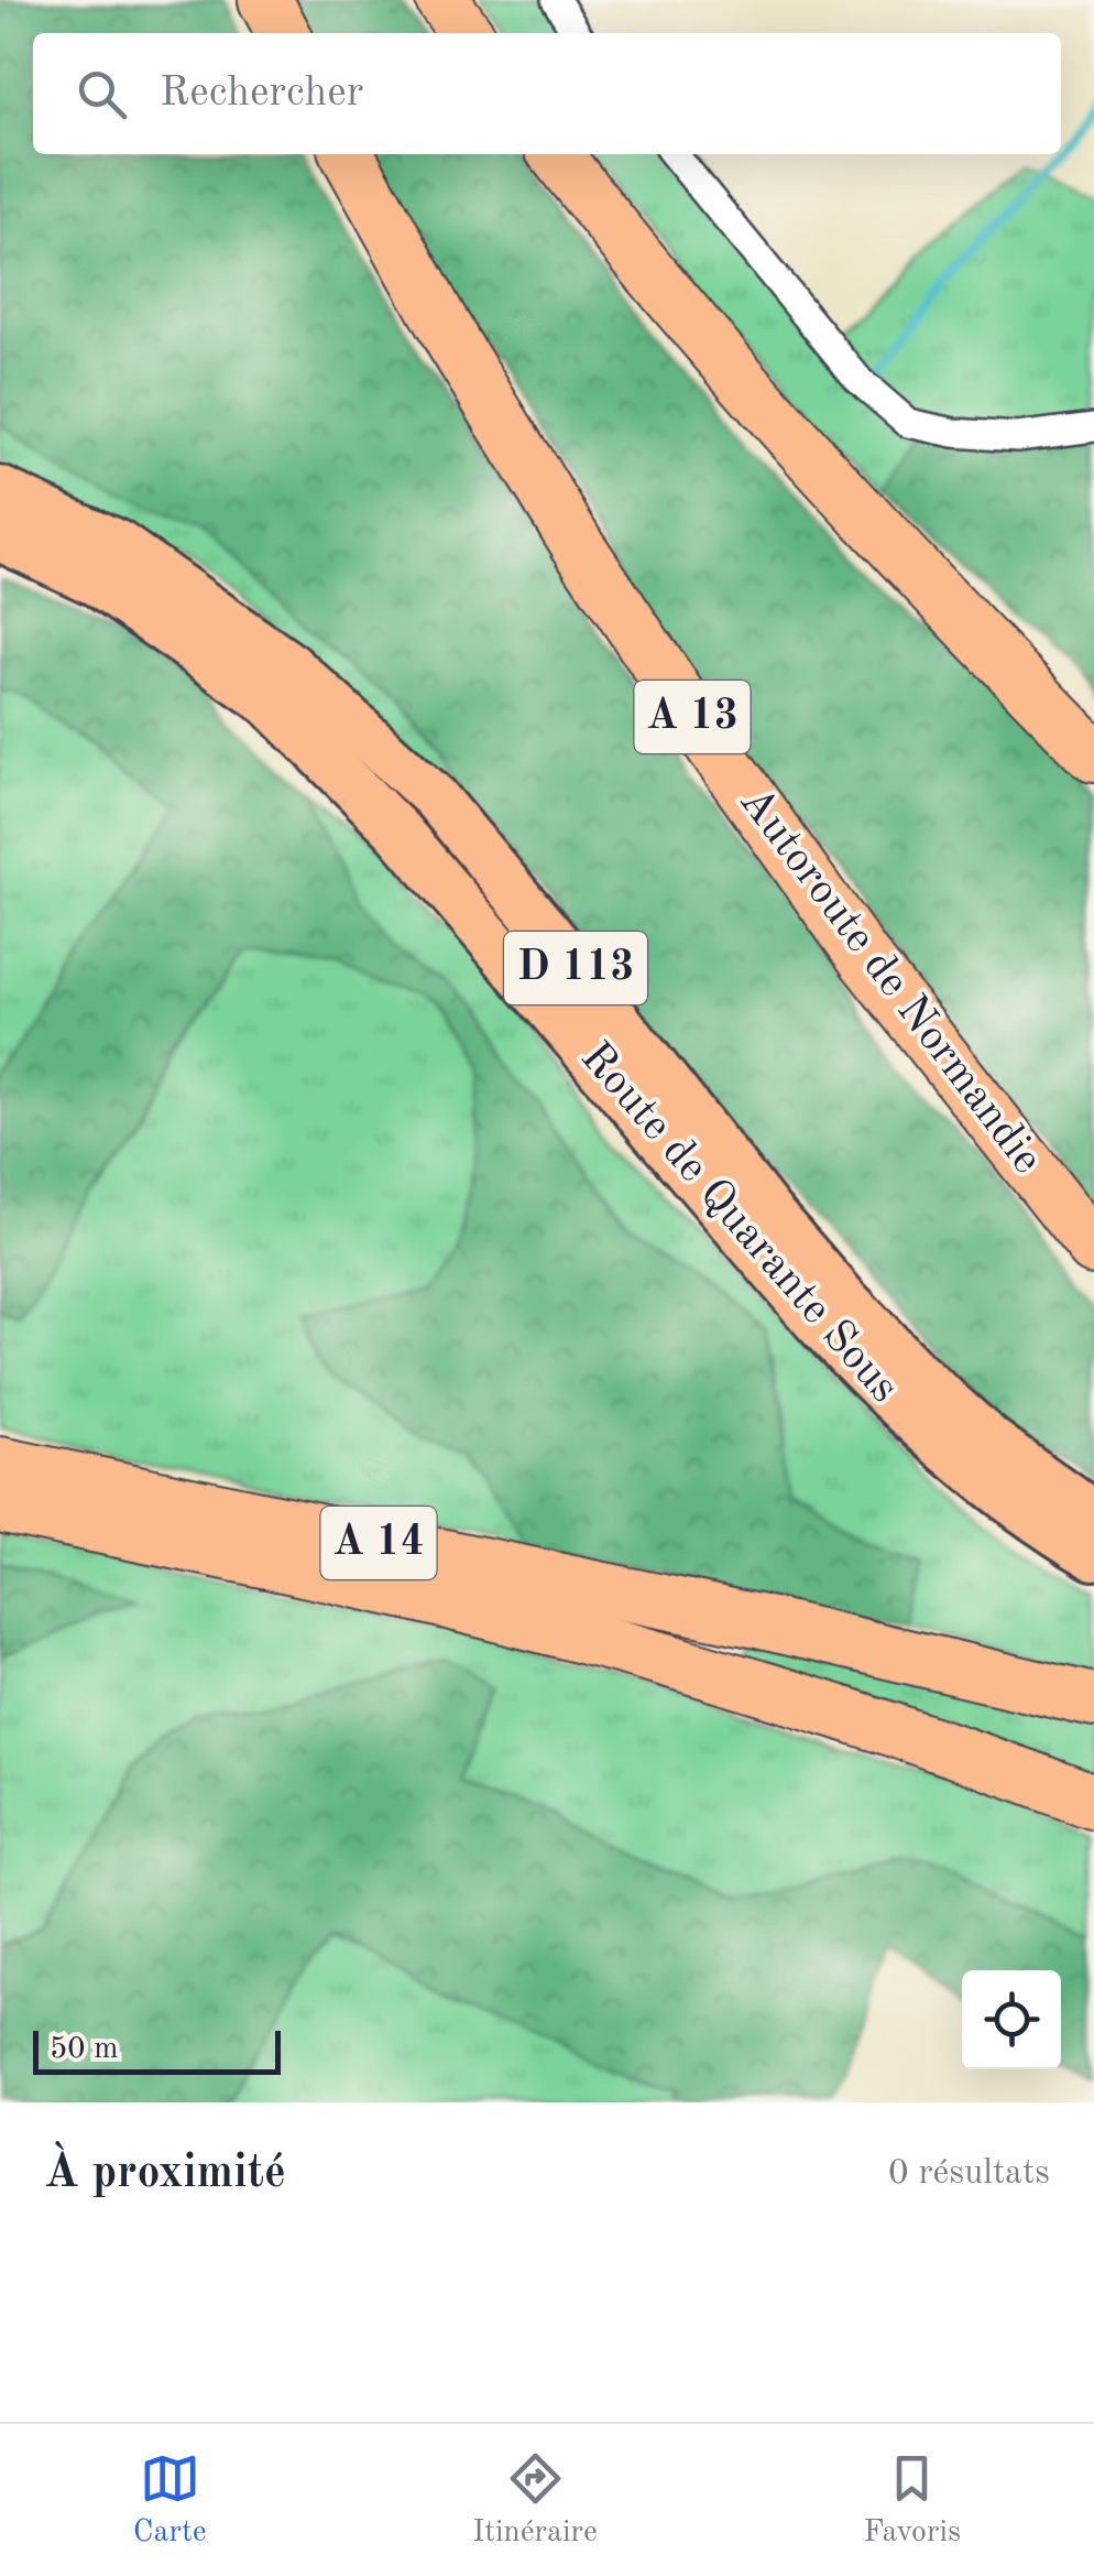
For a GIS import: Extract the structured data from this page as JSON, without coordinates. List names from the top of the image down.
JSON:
{
  "streets": {
    "highway": ["A 13", "Autoroute de Normandie", "A 14"],
    "main road": ["D 113", "Route de Quarante Sous"]
  },
  "scale_bar": "50 m",
  "page": {
    "search": "Rechercher",
    "scale": "50 m",
    "heading": ["À proximité", "0 résultats"],
    "nav": ["Carte", "Itinéraire", "Favoris"]
  }
}
